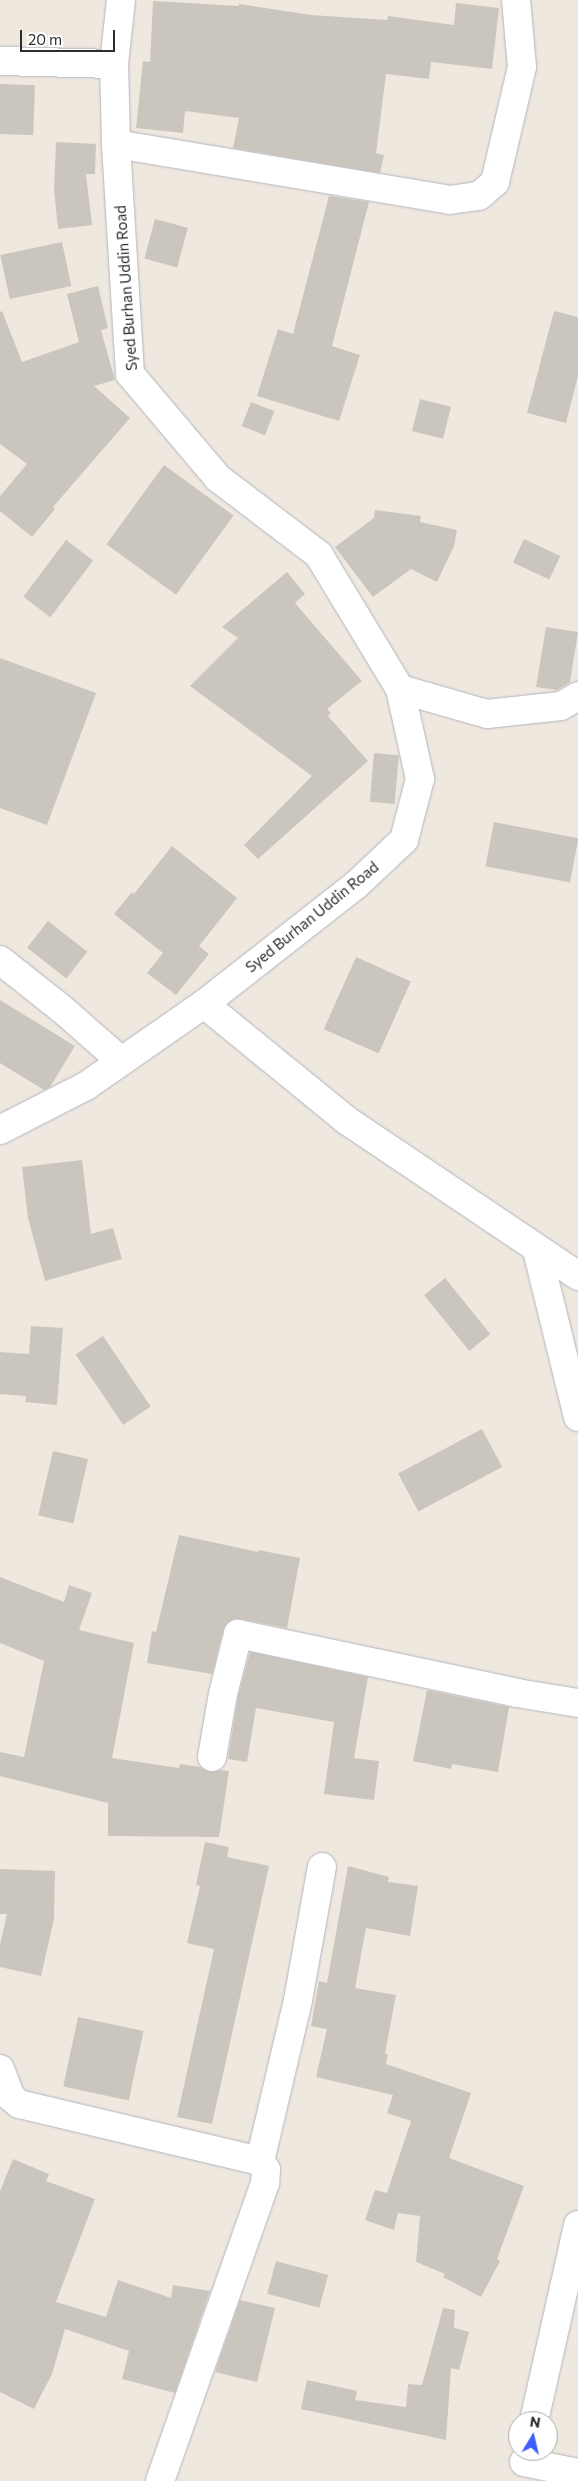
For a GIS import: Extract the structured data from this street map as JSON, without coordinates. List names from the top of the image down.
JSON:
{
  "streets": {
    "street": ["Syed Burhan Uddin Road"]
  },
  "scale_bar": "20 m",
  "north": "top"
}
